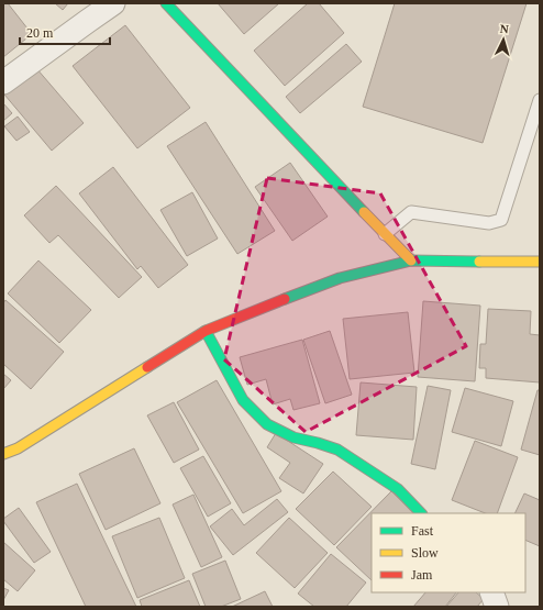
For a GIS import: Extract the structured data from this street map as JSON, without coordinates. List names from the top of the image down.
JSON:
{
  "legend": ["Fast", "Slow", "Jam"],
  "scale_bar": "20 m",
  "north": "top"
}
